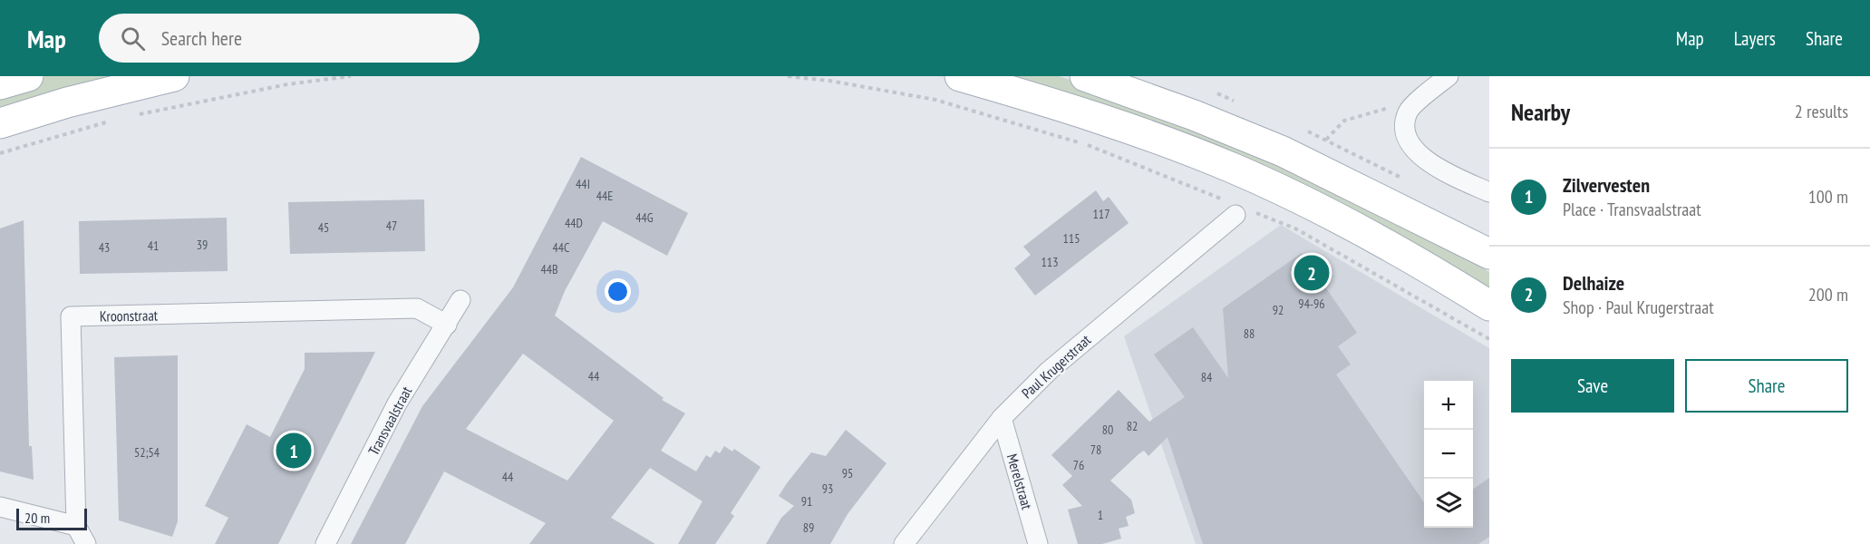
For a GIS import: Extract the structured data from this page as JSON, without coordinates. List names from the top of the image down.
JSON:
{
  "streets": {
    "street": [
      "Kroonstraat",
      "Paul Krugerstraat",
      "Transvaalstraat",
      "Merelstraat"
    ]
  },
  "crossings": [
    ["Kroonstraat", "Transvaalstraat"],
    ["Paul Krugerstraat", "Merelstraat"]
  ],
  "house_numbers": [
    "44I",
    "44E",
    "117",
    "44G",
    "44D",
    "47",
    "45",
    "115",
    "39",
    "41",
    "43",
    "44C",
    "113",
    "44B",
    "94-96",
    "92",
    "88",
    "44",
    "84",
    "82",
    "80",
    "78",
    "52;54",
    "76",
    "95",
    "44",
    "93",
    "91",
    "1",
    "89"
  ],
  "scale_bar": "20 m",
  "page": {
    "header": "Map",
    "search": "Search here",
    "nav": ["Map", "Layers", "Share"],
    "heading": ["Nearby", "2 results"],
    "list": [
      {
        "mark": "1",
        "name": "Zilvervesten",
        "note": "Place · Transvaalstraat",
        "value": "100 m"
      },
      {
        "mark": "2",
        "name": "Delhaize",
        "note": "Shop · Paul Krugerstraat",
        "value": "200 m"
      }
    ],
    "pins": ["2", "1"],
    "buttons": ["Save", "Share"],
    "map_buttons": ["+", "−"],
    "scale": "20 m"
  }
}
